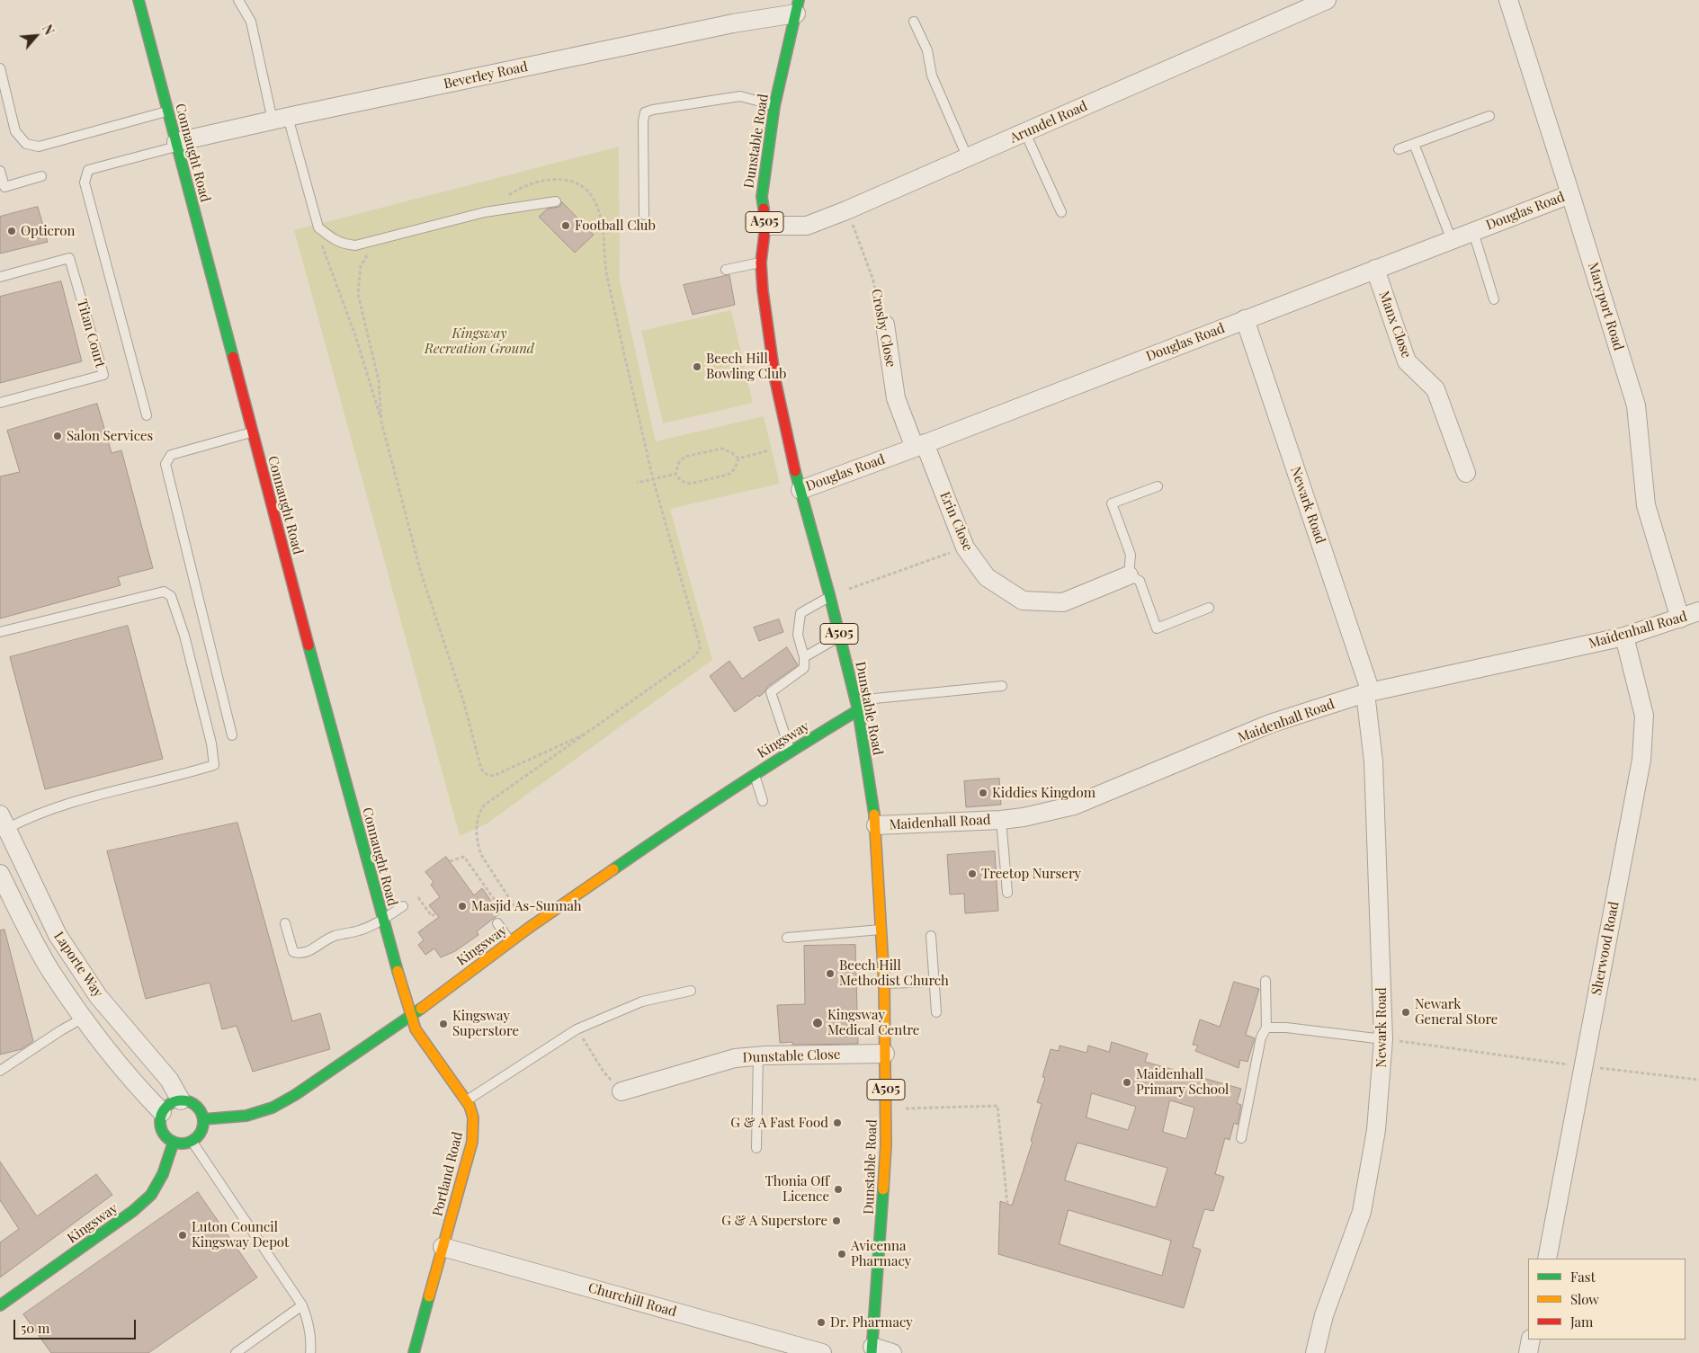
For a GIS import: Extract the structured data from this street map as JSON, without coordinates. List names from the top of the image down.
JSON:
{
  "streets": {
    "street": [
      "Beverley Road",
      "Arundel Road",
      "Dunstable Road",
      "Connaught Road",
      "Douglas Road",
      "A505",
      "Maryport Road",
      "Manx Close",
      "Crosby Close",
      "Newark Road",
      "Erin Close",
      "Maidenhall Road",
      "Kingsway",
      "Sherwood Road",
      "Laporte Way",
      "Dunstable Close",
      "Portland Road",
      "Churchill Road"
    ],
    "lane": ["Titan Court"]
  },
  "crossings": [
    ["Beverley Road", "Dunstable Road"],
    ["Beverley Road", "Connaught Road"],
    ["Arundel Road", "Dunstable Road"],
    ["Arundel Road", "Crosby Close"],
    ["Dunstable Road", "Douglas Road"],
    ["Dunstable Road", "Maidenhall Road"],
    ["Dunstable Road", "Kingsway"],
    ["Dunstable Road", "Dunstable Close"],
    ["Connaught Road", "Kingsway"],
    ["Connaught Road", "Portland Road"],
    ["Douglas Road", "Maryport Road"],
    ["Douglas Road", "Manx Close"],
    ["Douglas Road", "Crosby Close"],
    ["Douglas Road", "Newark Road"],
    ["Douglas Road", "Erin Close"],
    ["Maryport Road", "Maidenhall Road"],
    ["Crosby Close", "Erin Close"],
    ["Newark Road", "Maidenhall Road"],
    ["Maidenhall Road", "Sherwood Road"],
    ["Kingsway", "Laporte Way"],
    ["Kingsway", "Portland Road"],
    ["Portland Road", "Churchill Road"]
  ],
  "parks": ["Kingsway Recreation Ground"],
  "places": [
    "Football Club",
    "Opticron",
    "Beech Hill Bowling Club",
    "Salon Services",
    "Kiddies Kingdom",
    "Treetop Nursery",
    "Masjid As-Sunnah",
    "Beech Hill Methodist Church",
    "Newark General Store",
    "Kingsway Medical Centre",
    "Kingsway Superstore",
    "Maidenhall Primary School",
    "G & A Fast Food",
    "Thonia Off Licence",
    "G & A Superstore",
    "Luton Council Kingsway Depot",
    "Avicenna Pharmacy",
    "Dr. Pharmacy"
  ],
  "legend": ["Fast", "Slow", "Jam"],
  "scale_bar": "50 m",
  "north": "top right"
}
